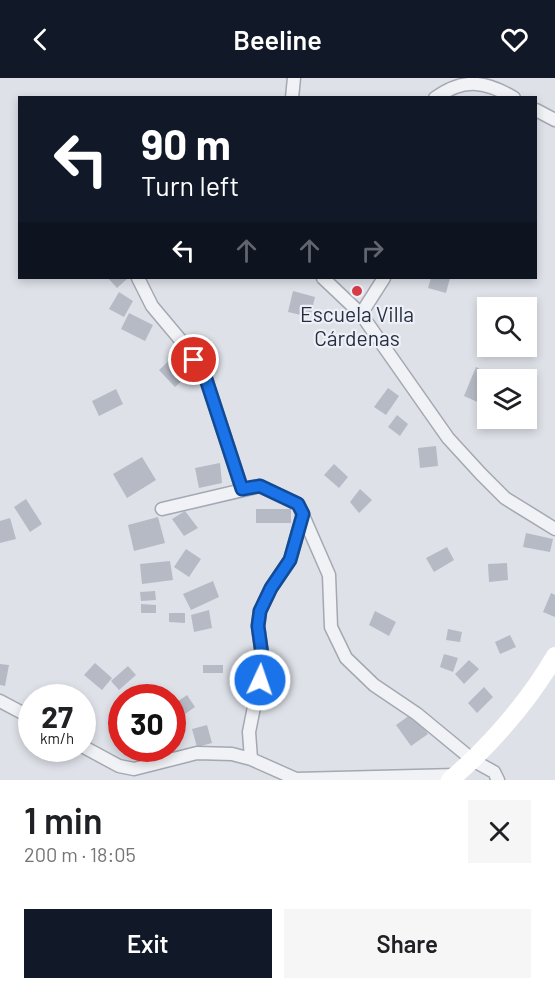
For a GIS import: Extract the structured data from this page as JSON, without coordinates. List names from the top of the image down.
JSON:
{
  "places": ["Escuela Villa Cárdenas"],
  "page": {
    "header": "Beeline",
    "turn": ["90 m", "Turn left"],
    "speed": "27 km/h",
    "limit": "30",
    "heading": ["1 min", "200 m · 18:05"],
    "buttons": ["Exit", "Share"]
  }
}
